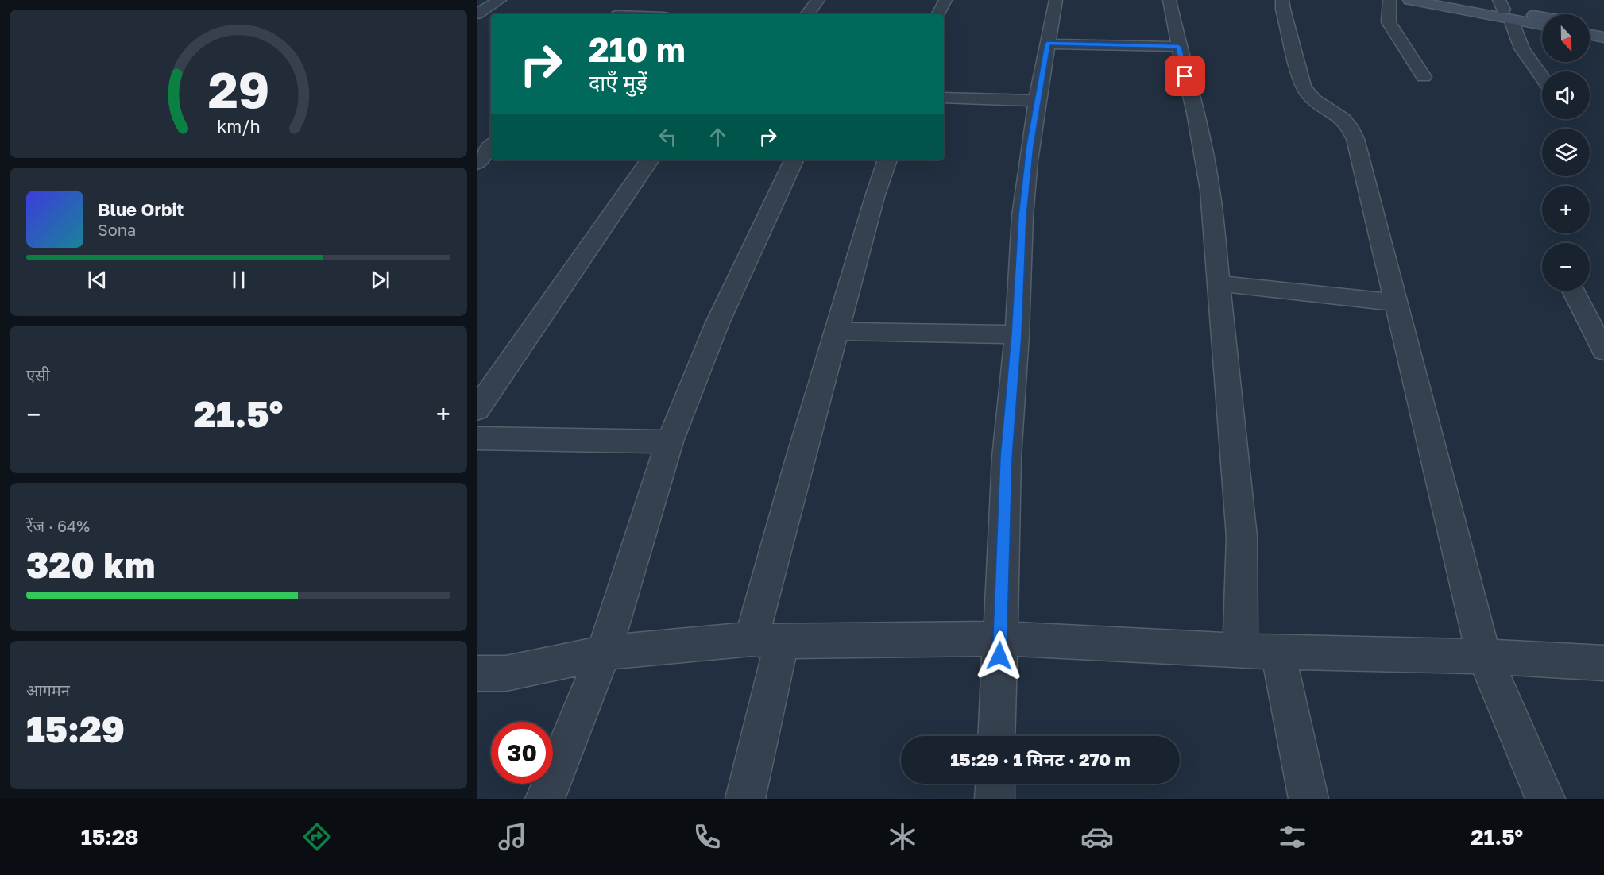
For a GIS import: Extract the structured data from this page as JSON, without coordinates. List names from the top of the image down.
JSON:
{
  "north": "bottom",
  "page": {
    "map_buttons": ["+", "−"],
    "turn": ["210 m", "दाएँ मुड़ें"],
    "song": ["Blue Orbit", "Sona"],
    "tile": [
      "एसी",
      ["रेंज · 64%", "320 km"],
      ["आगमन", "15:29"]
    ],
    "heat": ["−", "21.5°", "+"],
    "limit": "30",
    "trip": "15:29 · 1 मिनट · 270 m",
    "tabs": ["15:28", "21.5°"],
    "gauge": ["29", "km/h"]
  }
}
